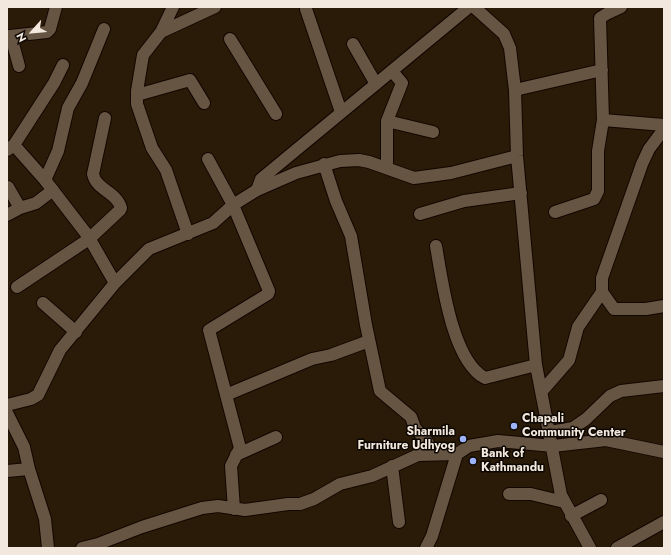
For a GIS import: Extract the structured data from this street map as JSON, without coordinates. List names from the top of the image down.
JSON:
{
  "places": ["Chapali Community Center", "Sharmila Furniture Udhyog", "Bank of Kathmandu"],
  "north": "bottom left"
}
